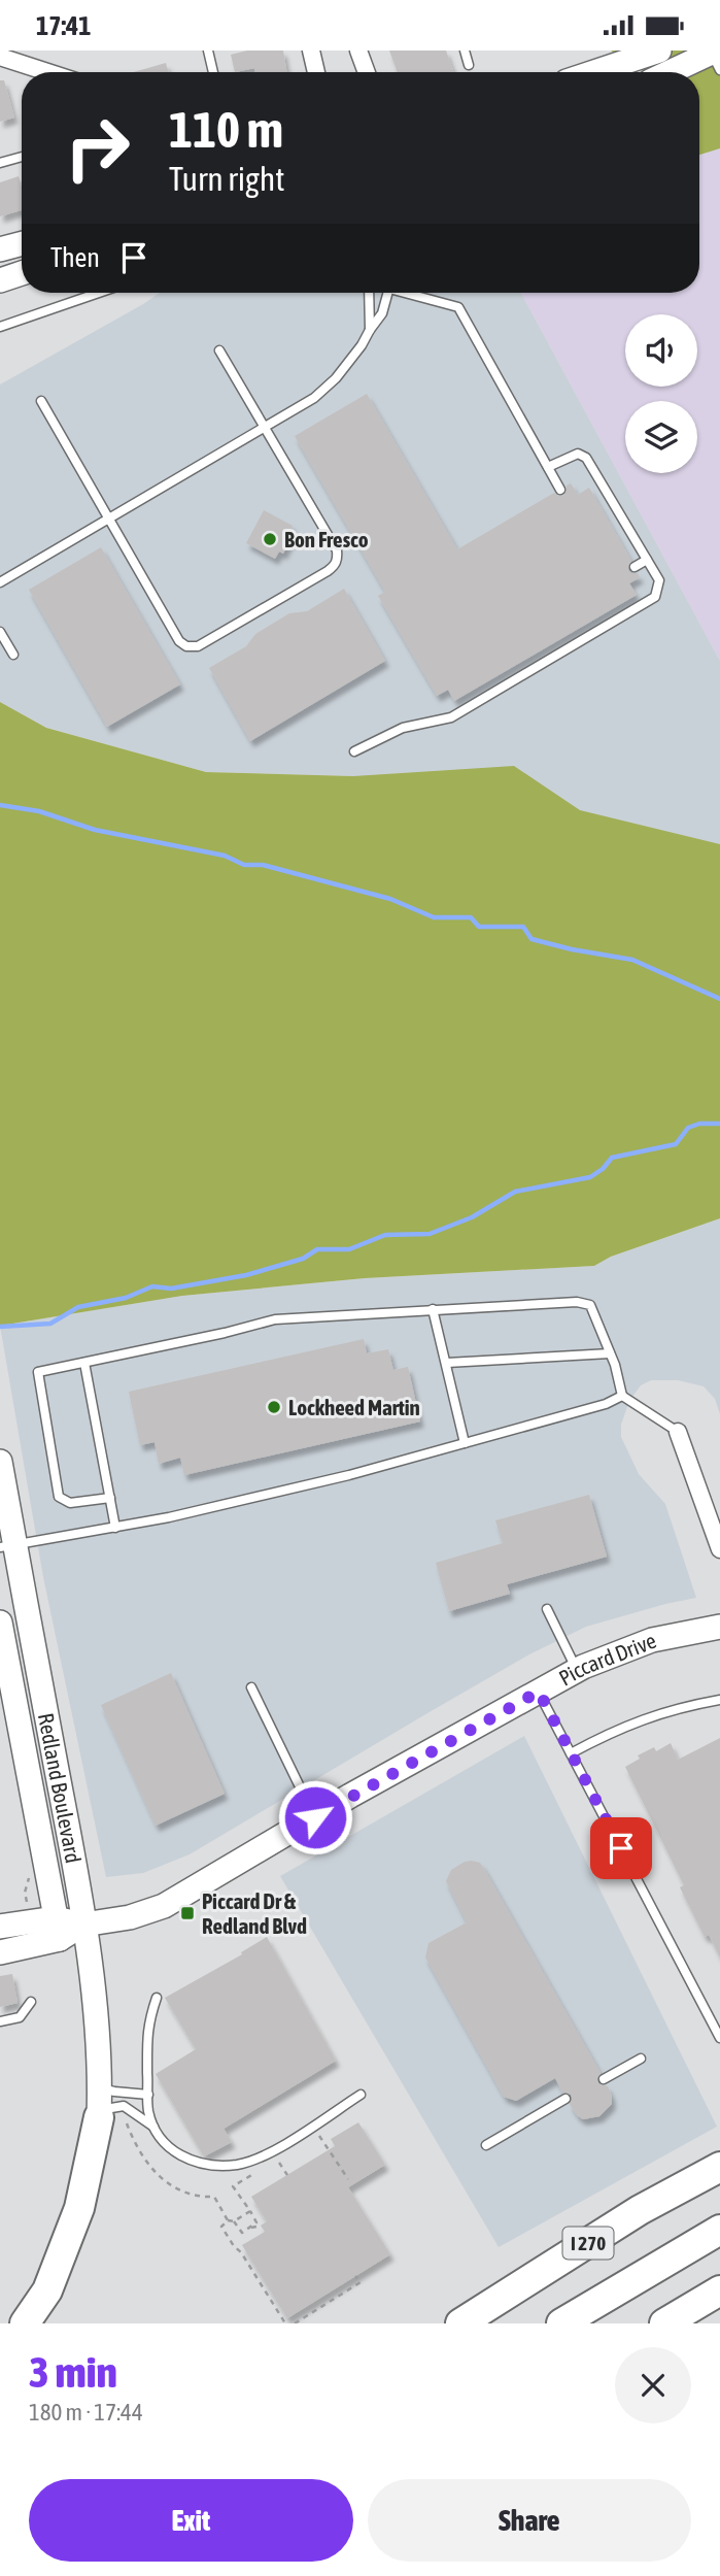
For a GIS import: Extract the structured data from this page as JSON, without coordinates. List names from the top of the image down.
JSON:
{
  "streets": {
    "highway": ["I 270"],
    "main road": ["Piccard Drive", "Redland Boulevard"]
  },
  "crossings": [
    ["Piccard Drive", "Redland Boulevard"]
  ],
  "places": {
    "other": ["Bon Fresco", "Lockheed Martin"],
    "transit": ["Piccard Dr & Redland Blvd"]
  },
  "page": {
    "status": "17:41",
    "turn": ["110 m", "Turn right"],
    "then": "Then",
    "heading": ["3 min", "180 m · 17:44"],
    "buttons": ["Exit", "Share"]
  }
}
